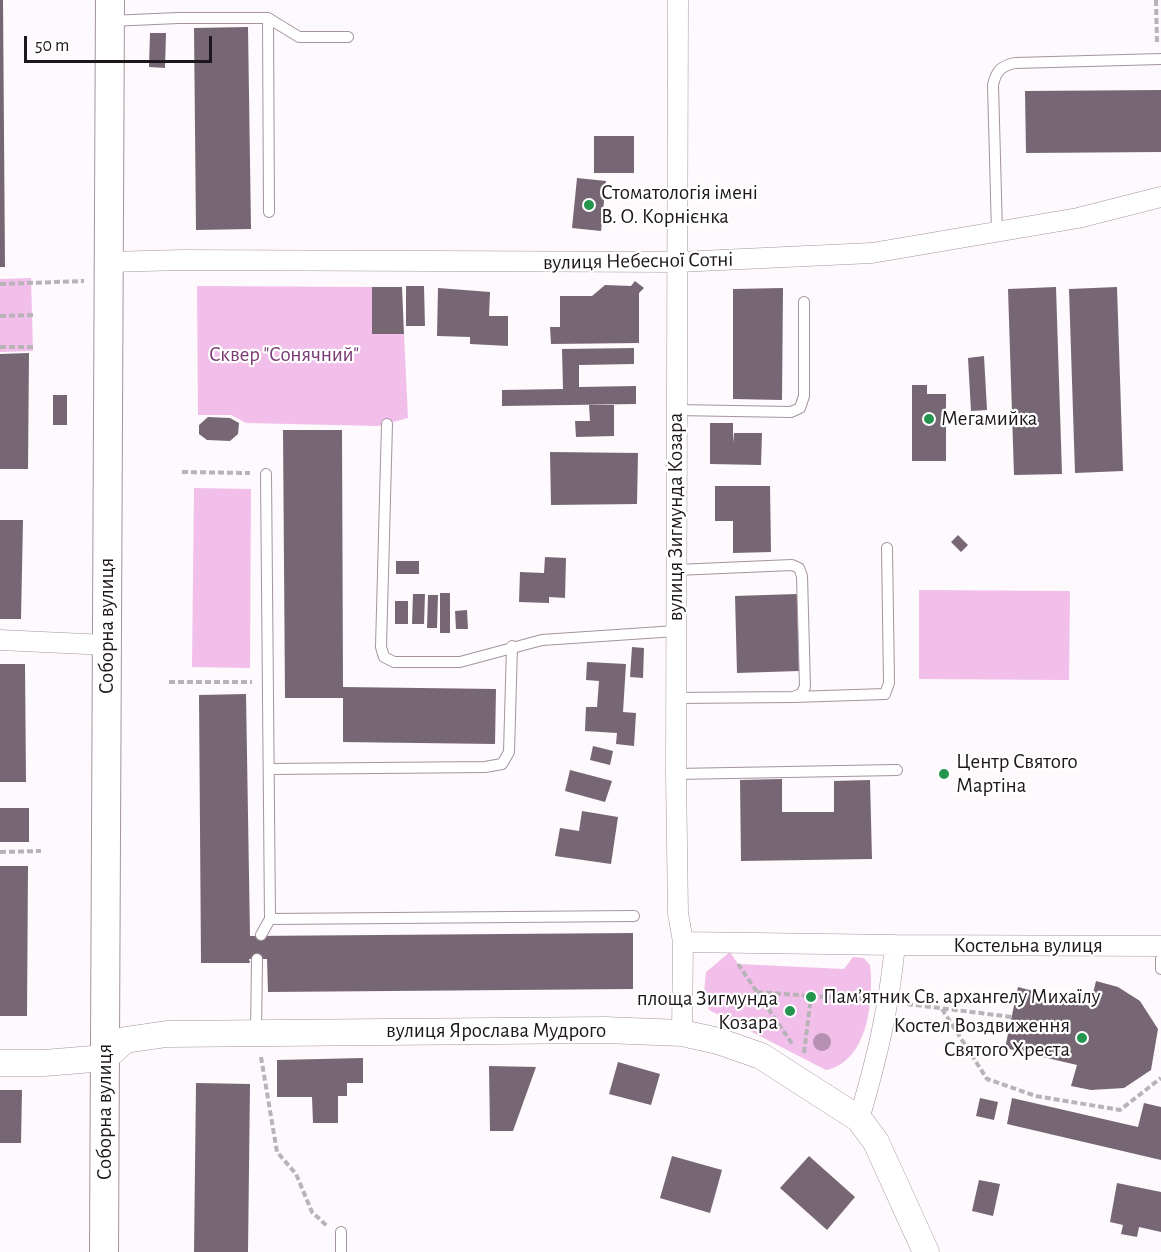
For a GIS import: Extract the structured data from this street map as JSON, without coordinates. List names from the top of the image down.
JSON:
{
  "streets": {
    "main road": ["Соборна вулиця"],
    "street": [
      "вулиця Небесної Сотні",
      "вулиця Зигмунда Козара",
      "Костельна вулиця",
      "вулиця Ярослава Мудрого"
    ]
  },
  "crossings": [
    ["вулиця Небесної Сотні", "вулиця Зигмунда Козара"],
    ["вулиця Небесної Сотні", "Соборна вулиця"],
    ["вулиця Зигмунда Козара", "вулиця Ярослава Мудрого"],
    ["Соборна вулиця", "вулиця Ярослава Мудрого"]
  ],
  "parks": ["Сквер \"Сонячний\""],
  "places": [
    "Стоматологія імені В. О. Корнієнка",
    "Мегамийка",
    "Центр Святого Мартіна",
    "Пам’ятник Св. архангелу Михаїлу",
    "площа Зигмунда Козара",
    "Костел Воздвиження Святого Хреста"
  ],
  "scale_bar": "50 m"
}
